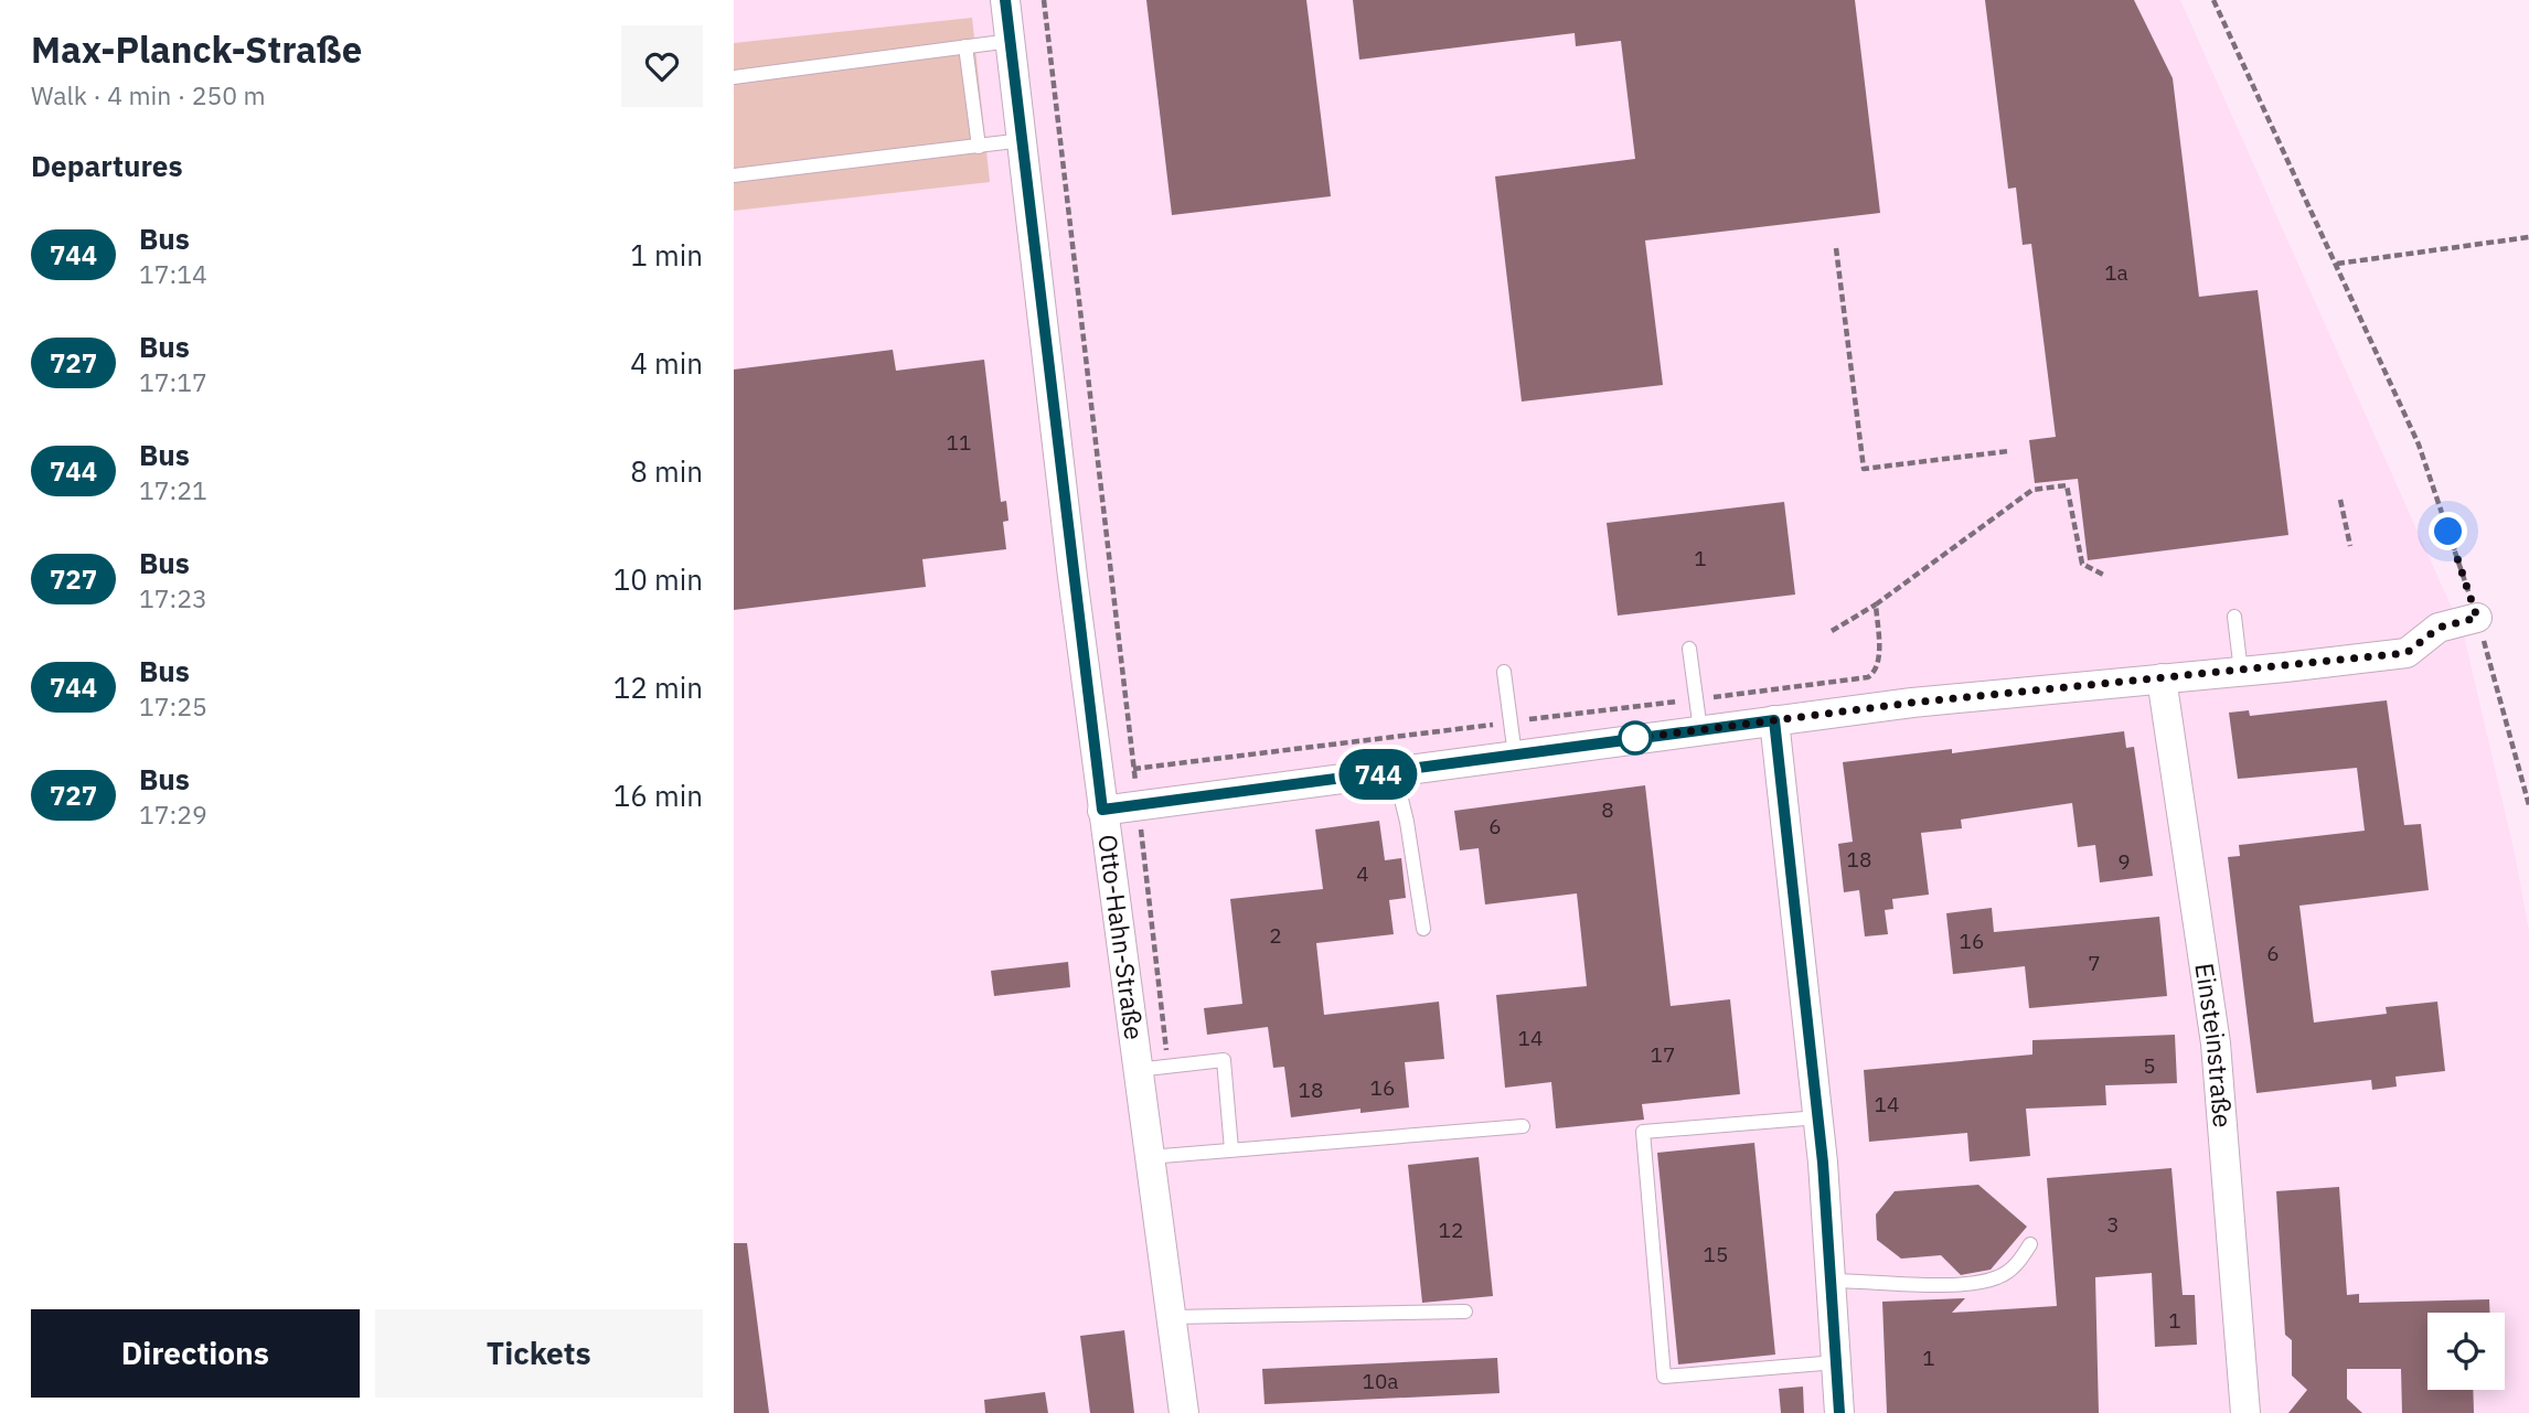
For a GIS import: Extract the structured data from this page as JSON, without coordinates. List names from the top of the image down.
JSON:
{
  "streets": {
    "street": ["Otto-Hahn-Straße", "Einsteinstraße"]
  },
  "lines": ["bus line 744"],
  "house_numbers": [
    "1a",
    "11",
    "1",
    "8",
    "6",
    "18",
    "9",
    "4",
    "2",
    "16",
    "6",
    "7",
    "14",
    "17",
    "5",
    "16",
    "18",
    "14",
    "3",
    "12",
    "15",
    "1",
    "1",
    "10a"
  ],
  "page": {
    "heading": [
      ["Max-Planck-Straße", "Walk · 4 min · 250 m"],
      "Departures"
    ],
    "on_map": "744",
    "list": [
      {
        "mark": "744",
        "name": "Bus",
        "note": "17:14",
        "value": "1 min"
      },
      {
        "mark": "727",
        "name": "Bus",
        "note": "17:17",
        "value": "4 min"
      },
      {
        "mark": "744",
        "name": "Bus",
        "note": "17:21",
        "value": "8 min"
      },
      {
        "mark": "727",
        "name": "Bus",
        "note": "17:23",
        "value": "10 min"
      },
      {
        "mark": "744",
        "name": "Bus",
        "note": "17:25",
        "value": "12 min"
      },
      {
        "mark": "727",
        "name": "Bus",
        "note": "17:29",
        "value": "16 min"
      }
    ],
    "buttons": ["Directions", "Tickets"]
  }
}
